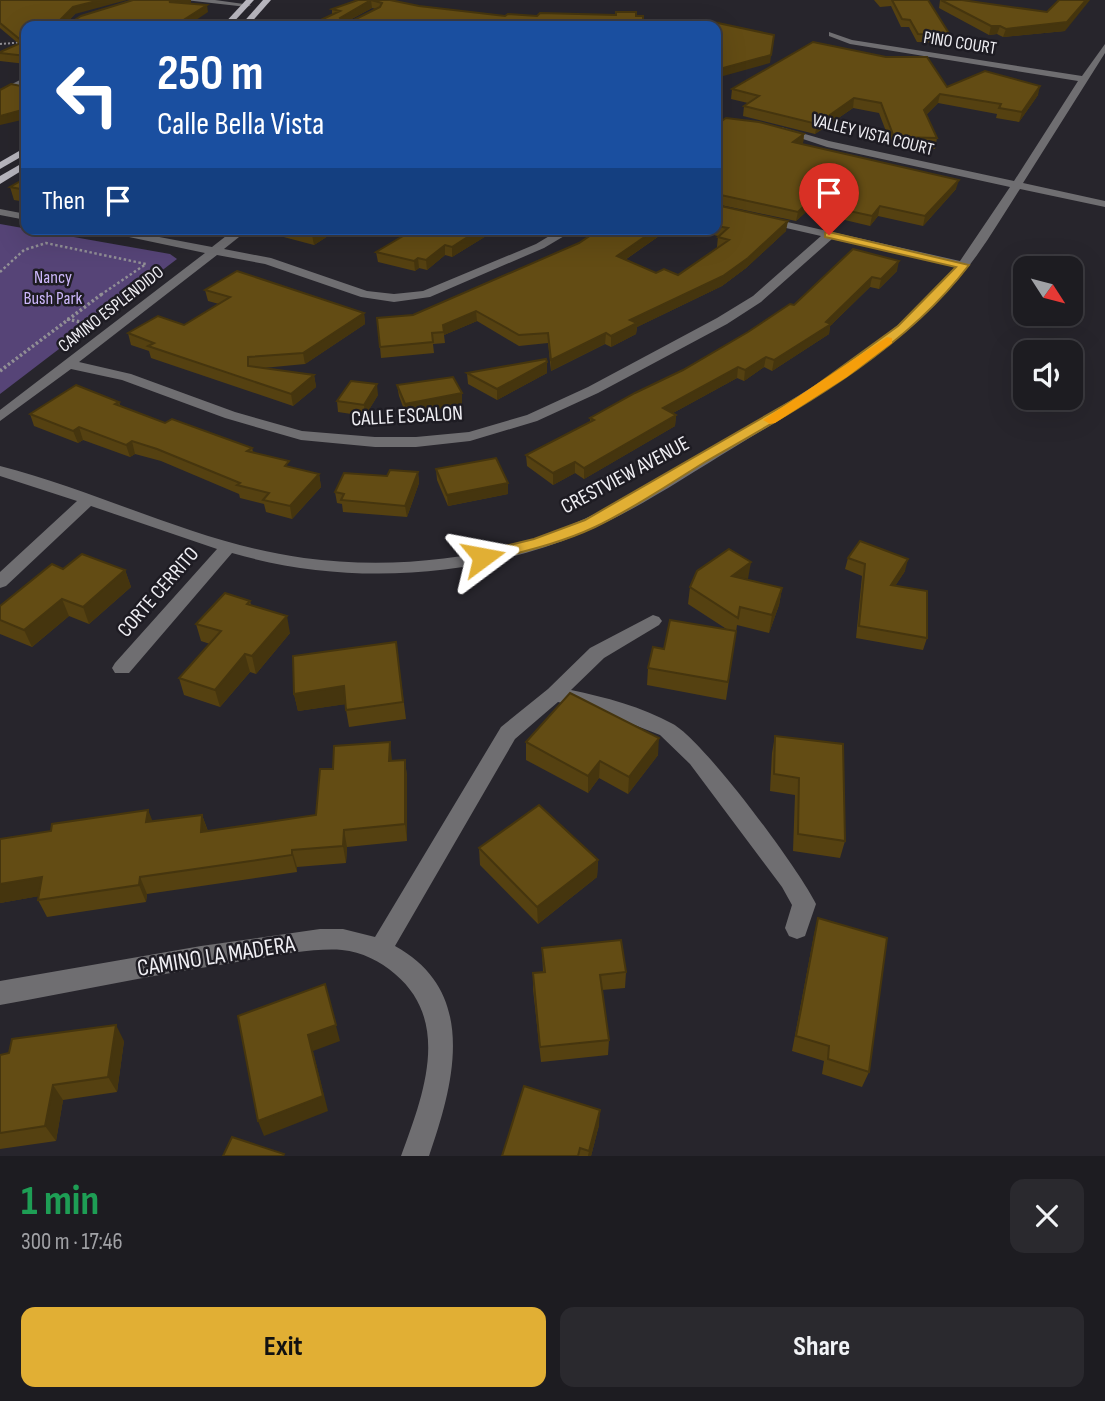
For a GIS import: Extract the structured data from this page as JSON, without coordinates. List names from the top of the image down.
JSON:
{
  "streets": {
    "street": [
      "PINO COURT",
      "VALLEY VISTA COURT",
      "CAMINO ESPLENDIDO",
      "CALLE ESCALON",
      "CRESTVIEW AVENUE",
      "CORTE CERRITO",
      "CAMINO LA MADERA"
    ]
  },
  "crossings": [
    ["PINO COURT", "CRESTVIEW AVENUE"],
    ["VALLEY VISTA COURT", "CRESTVIEW AVENUE"],
    ["CAMINO ESPLENDIDO", "CALLE ESCALON"],
    ["CRESTVIEW AVENUE", "CORTE CERRITO"]
  ],
  "parks": ["Nancy Bush Park"],
  "north": "bottom right",
  "page": {
    "turn": ["250 m", "Calle Bella Vista"],
    "then": "Then",
    "heading": ["1 min", "300 m · 17:46"],
    "buttons": ["Exit", "Share"]
  }
}
